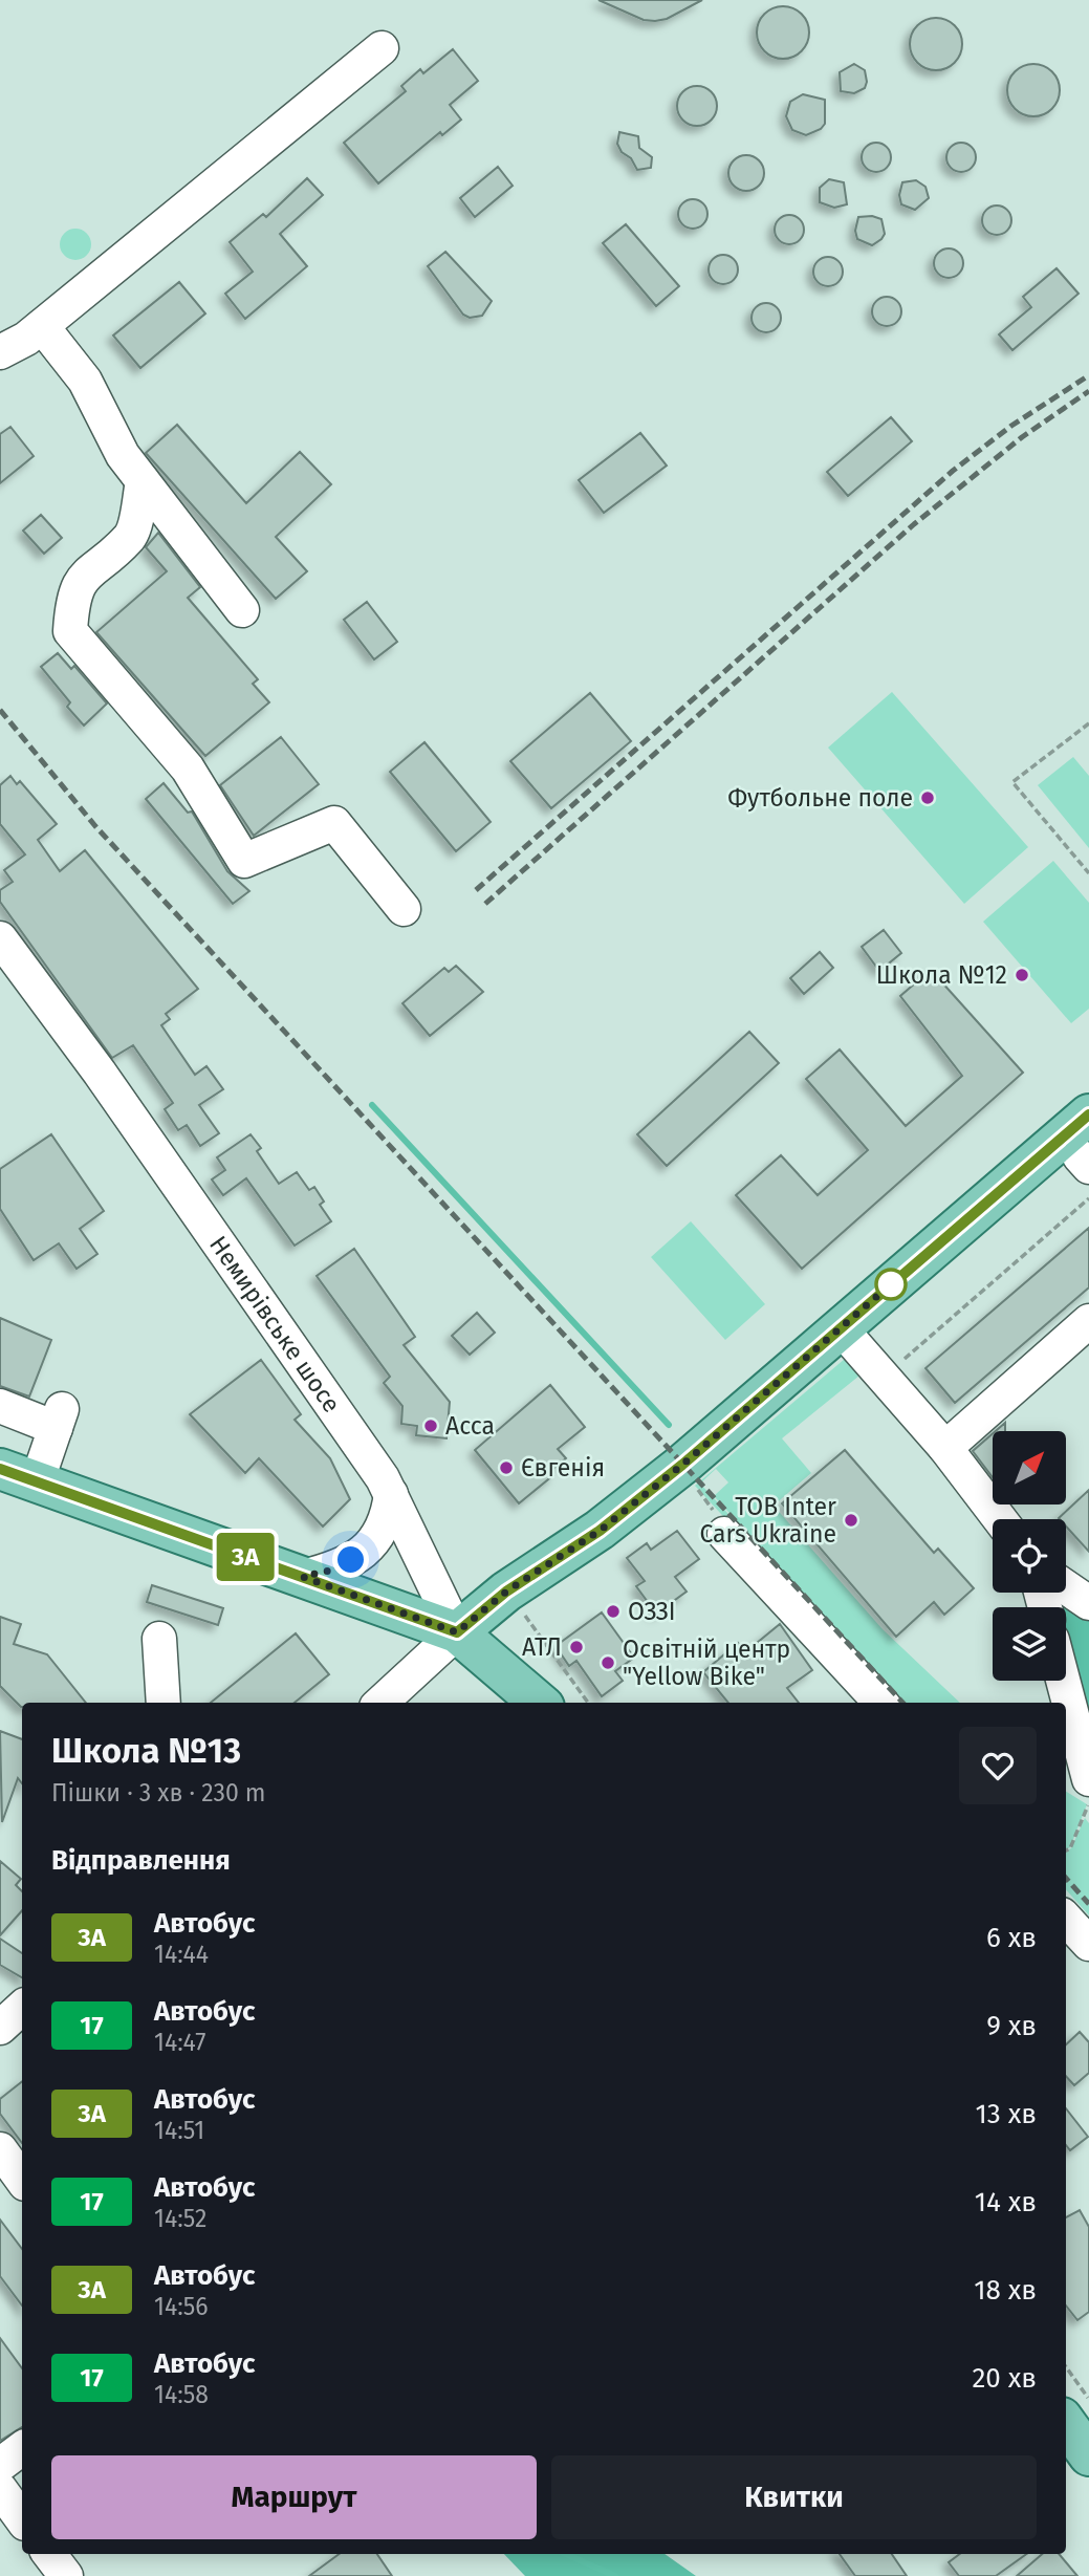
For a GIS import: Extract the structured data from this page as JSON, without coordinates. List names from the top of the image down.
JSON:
{
  "streets": {
    "main road": ["Немирівське шосе"]
  },
  "places": [
    "Футбольне поле",
    "Школа №12",
    "Асса",
    "Євгенія",
    "ТОВ Inter Cars Ukraine",
    "ОЗЗІ",
    "АТЛ",
    "Освітній центр \"Yellow Bike\""
  ],
  "lines": ["bus line 3А"],
  "north": "top right",
  "page": {
    "on_map": "3А",
    "heading": [
      ["Школа №13", "Пішки · 3 хв · 230 m"],
      "Відправлення"
    ],
    "list": [
      {
        "mark": "3А",
        "name": "Автобус",
        "note": "14:44",
        "value": "6 хв"
      },
      {
        "mark": "17",
        "name": "Автобус",
        "note": "14:47",
        "value": "9 хв"
      },
      {
        "mark": "3А",
        "name": "Автобус",
        "note": "14:51",
        "value": "13 хв"
      },
      {
        "mark": "17",
        "name": "Автобус",
        "note": "14:52",
        "value": "14 хв"
      },
      {
        "mark": "3А",
        "name": "Автобус",
        "note": "14:56",
        "value": "18 хв"
      },
      {
        "mark": "17",
        "name": "Автобус",
        "note": "14:58",
        "value": "20 хв"
      }
    ],
    "buttons": ["Маршрут", "Квитки"]
  }
}
